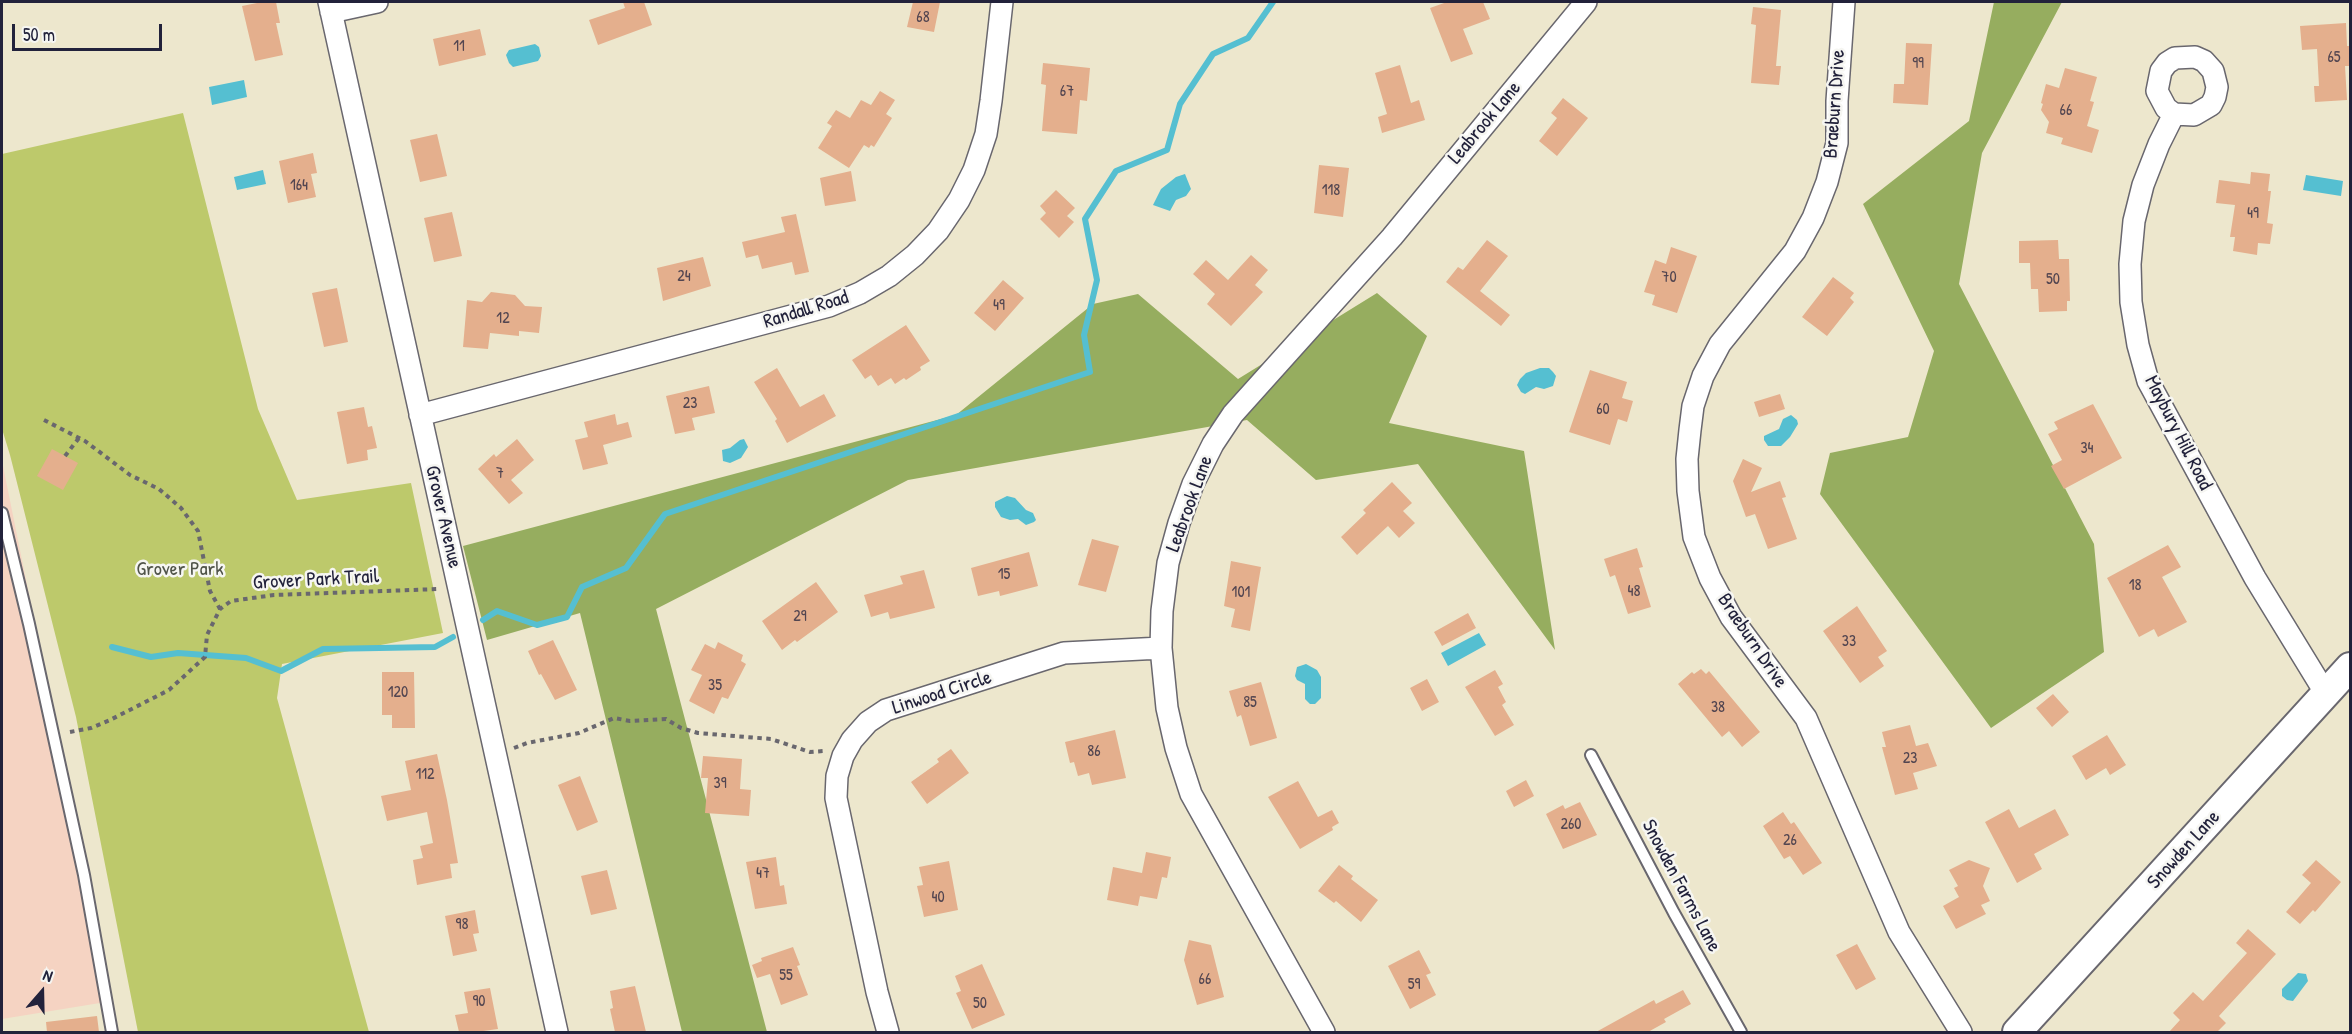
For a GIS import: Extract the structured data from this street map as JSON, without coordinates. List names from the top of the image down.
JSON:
{
  "streets": {
    "street": [
      "Braeburn Drive",
      "Leabrook Lane",
      "Randall Road",
      "Maybury Hill Road",
      "Grover Avenue",
      "Linwood Circle",
      "Snowden Lane"
    ],
    "lane": ["Snowden Farms Lane"],
    "path": ["Grover Park Trail"]
  },
  "crossings": [
    ["Leabrook Lane", "Linwood Circle"],
    ["Randall Road", "Grover Avenue"],
    ["Maybury Hill Road", "Snowden Lane"]
  ],
  "parks": ["Grover Park"],
  "house_numbers": [
    "68",
    "11",
    "65",
    "99",
    "67",
    "66",
    "164",
    "118",
    "49",
    "24",
    "70",
    "50",
    "49",
    "12",
    "23",
    "60",
    "34",
    "7",
    "15",
    "18",
    "48",
    "101",
    "29",
    "33",
    "35",
    "120",
    "85",
    "38",
    "86",
    "23",
    "112",
    "39",
    "260",
    "26",
    "47",
    "40",
    "98",
    "55",
    "66",
    "59",
    "90",
    "50"
  ],
  "scale_bar": "50 m",
  "north": "top"
}
